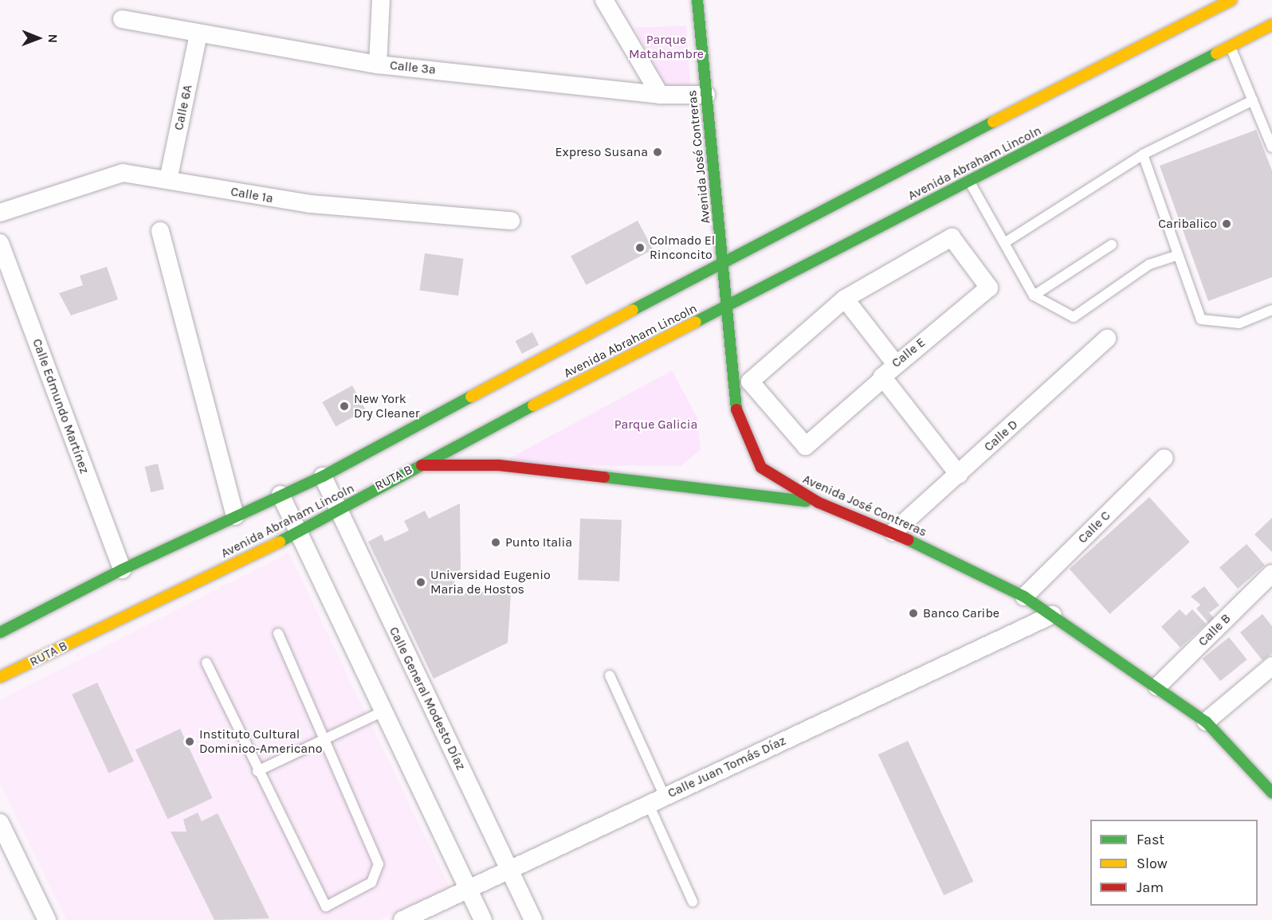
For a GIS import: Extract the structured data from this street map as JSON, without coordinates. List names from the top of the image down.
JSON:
{
  "streets": {
    "main road": ["Avenida José Contreras", "Avenida Abraham Lincoln"],
    "street": [
      "Calle 3ª",
      "Calle 6A",
      "Calle 1ª",
      "Calle E",
      "Calle Edmundo Martínez",
      "Calle D",
      "Calle C",
      "Calle B",
      "Calle General Modesto Díaz",
      "Calle Juan Tomás Díaz"
    ],
    "lane": ["RUTA B"]
  },
  "crossings": [
    ["Calle 3ª", "Calle 6A"],
    ["Calle 3ª", "Avenida José Contreras"],
    ["Calle 6A", "Calle 1ª"],
    ["Avenida José Contreras", "Avenida Abraham Lincoln"],
    ["Avenida José Contreras", "Calle D"],
    ["Avenida José Contreras", "Calle C"],
    ["Avenida José Contreras", "Calle B"],
    ["Avenida José Contreras", "Calle Juan Tomás Díaz"],
    ["Avenida Abraham Lincoln", "Calle Edmundo Martínez"],
    ["Avenida Abraham Lincoln", "RUTA B"],
    ["Avenida Abraham Lincoln", "Calle General Modesto Díaz"],
    ["Calle E", "Calle D"],
    ["Calle General Modesto Díaz", "Calle Juan Tomás Díaz"]
  ],
  "parks": ["Parque Matahambre", "Parque Galicia"],
  "places": [
    "Expreso Susana",
    "Caribalico",
    "Colmado El Rinconcito",
    "New York Dry Cleaner",
    "Punto Italia",
    "Universidad Eugenio Maria de Hostos",
    "Banco Caribe",
    "Instituto Cultural Dominico-Americano"
  ],
  "legend": ["Fast", "Slow", "Jam"],
  "north": "right"
}
